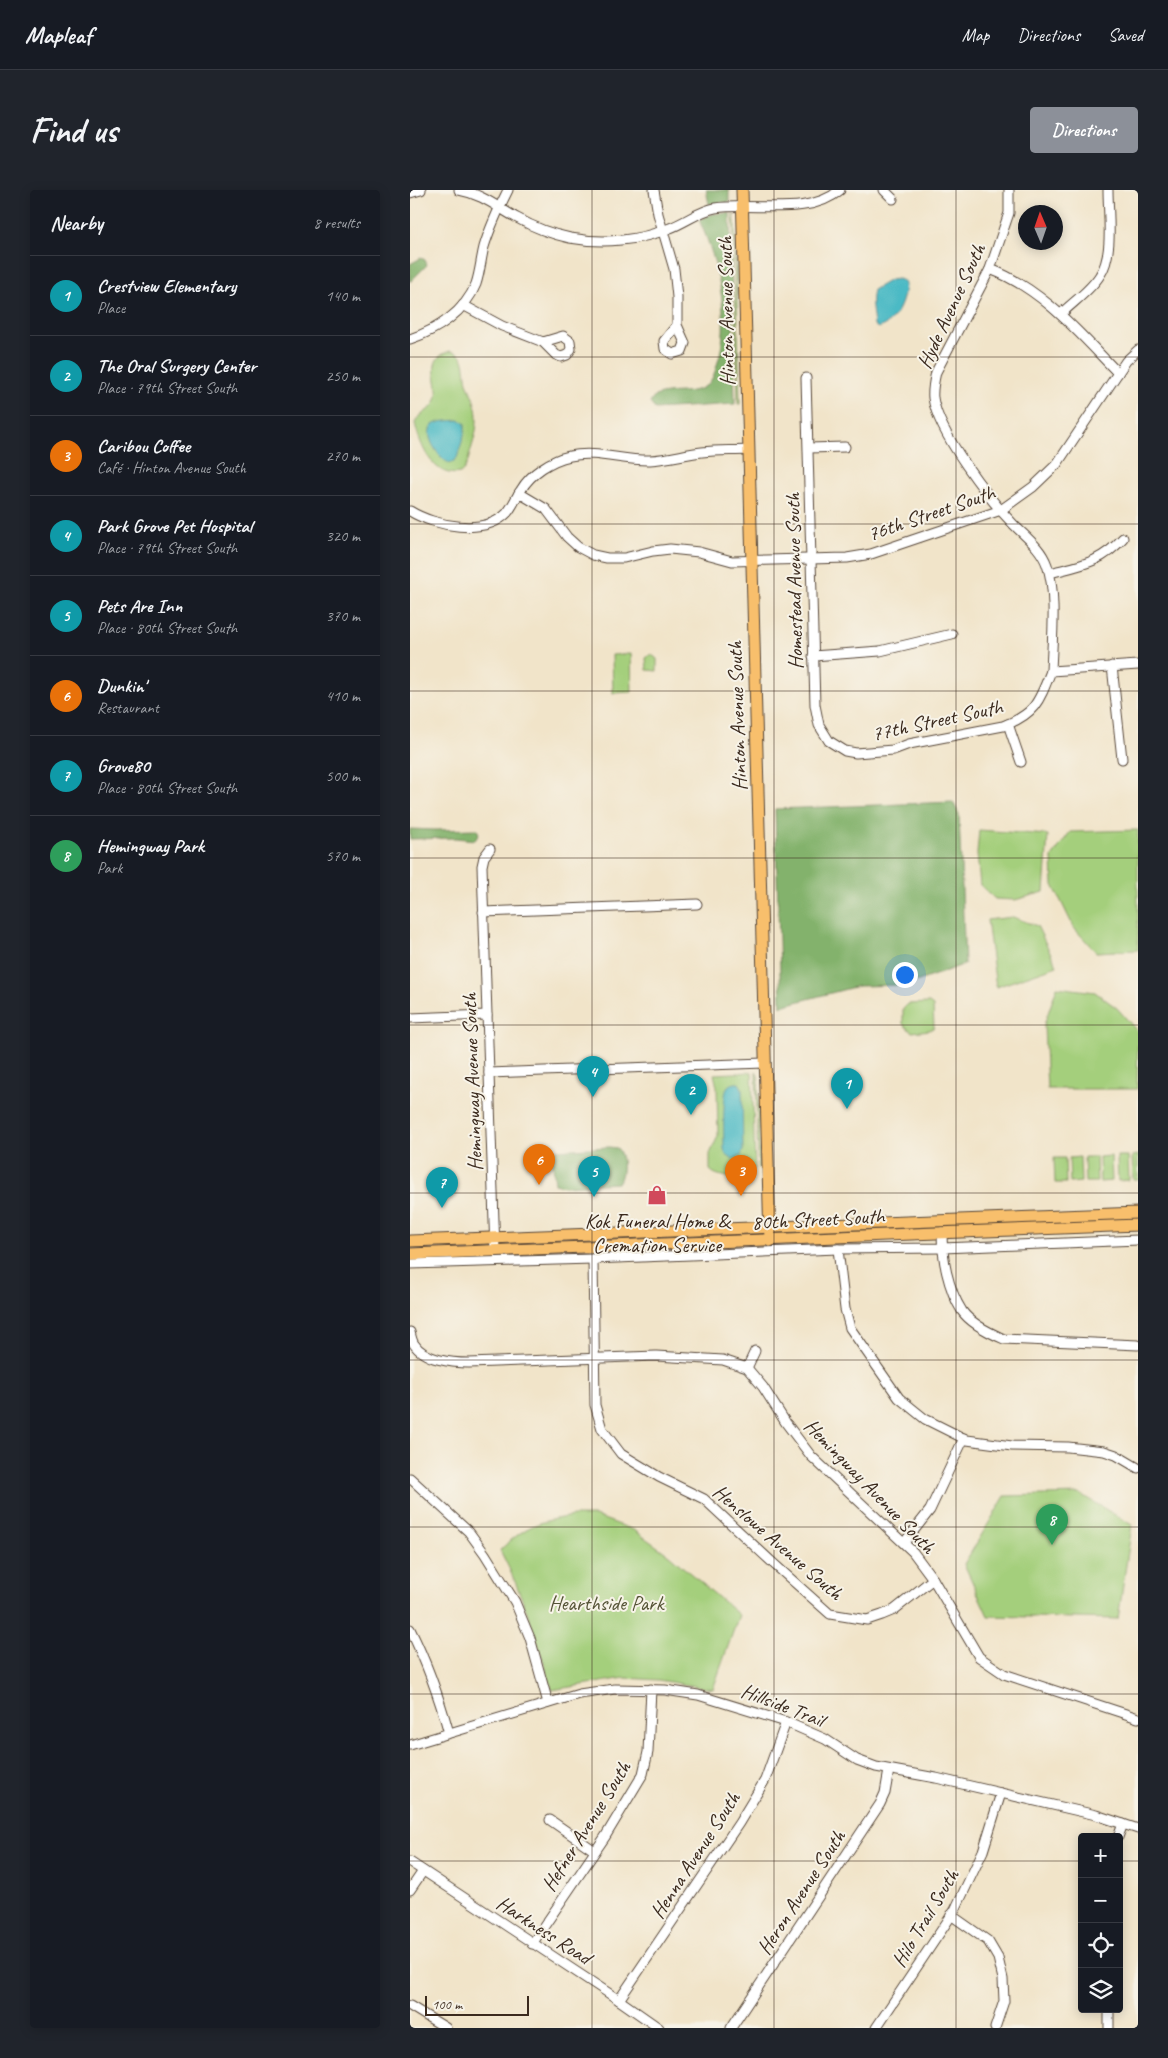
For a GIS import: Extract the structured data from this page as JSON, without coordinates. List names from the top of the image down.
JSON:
{
  "streets": {
    "main road": ["Hinton Avenue South", "80th Street South"],
    "street": [
      "Hyde Avenue South",
      "76th Street South",
      "Homestead Avenue South",
      "77th Street South",
      "Hemingway Avenue South",
      "Henslowe Avenue South",
      "Hillside Trail",
      "Hefner Avenue South",
      "Henna Avenue South",
      "Heron Avenue South",
      "Hilo Trail South",
      "Harkness Road"
    ]
  },
  "crossings": [
    ["Hyde Avenue South", "76th Street South"],
    ["Hyde Avenue South", "77th Street South"],
    ["Hinton Avenue South", "76th Street South"],
    ["Hinton Avenue South", "80th Street South"],
    ["76th Street South", "Homestead Avenue South"],
    ["Homestead Avenue South", "77th Street South"],
    ["Hemingway Avenue South", "80th Street South"],
    ["Hemingway Avenue South", "Henslowe Avenue South"],
    ["80th Street South", "Henslowe Avenue South"],
    ["Hillside Trail", "Hefner Avenue South"],
    ["Hillside Trail", "Henna Avenue South"],
    ["Hillside Trail", "Heron Avenue South"],
    ["Hillside Trail", "Hilo Trail South"],
    ["Hefner Avenue South", "Harkness Road"],
    ["Henna Avenue South", "Harkness Road"]
  ],
  "parks": ["Hearthside Park"],
  "places": {
    "shop": ["Kok Funeral Home & Cremation Service"]
  },
  "scale_bar": "100 m",
  "north": "top",
  "page": {
    "header": "Mapleaf",
    "nav": ["Map", "Directions", "Saved"],
    "buttons": "Directions",
    "title": "Find us",
    "heading": ["Nearby", "8 results"],
    "list": [
      {
        "mark": "1",
        "name": "Crestview Elementary",
        "note": "Place",
        "value": "140 m"
      },
      {
        "mark": "2",
        "name": "The Oral Surgery Center",
        "note": "Place · 79th Street South",
        "value": "250 m"
      },
      {
        "mark": "3",
        "name": "Caribou Coffee",
        "note": "Café · Hinton Avenue South",
        "value": "270 m"
      },
      {
        "mark": "4",
        "name": "Park Grove Pet Hospital",
        "note": "Place · 79th Street South",
        "value": "320 m"
      },
      {
        "mark": "5",
        "name": "Pets Are Inn",
        "note": "Place · 80th Street South",
        "value": "370 m"
      },
      {
        "mark": "6",
        "name": "Dunkin'",
        "note": "Restaurant",
        "value": "410 m"
      },
      {
        "mark": "7",
        "name": "Grove80",
        "note": "Place · 80th Street South",
        "value": "500 m"
      },
      {
        "mark": "8",
        "name": "Hemingway Park",
        "note": "Park",
        "value": "570 m"
      }
    ],
    "pins": [
      "4",
      "1",
      "2",
      "6",
      "3",
      "5",
      "7",
      "8"
    ],
    "map_buttons": ["+", "−"],
    "scale": "100 m"
  }
}
